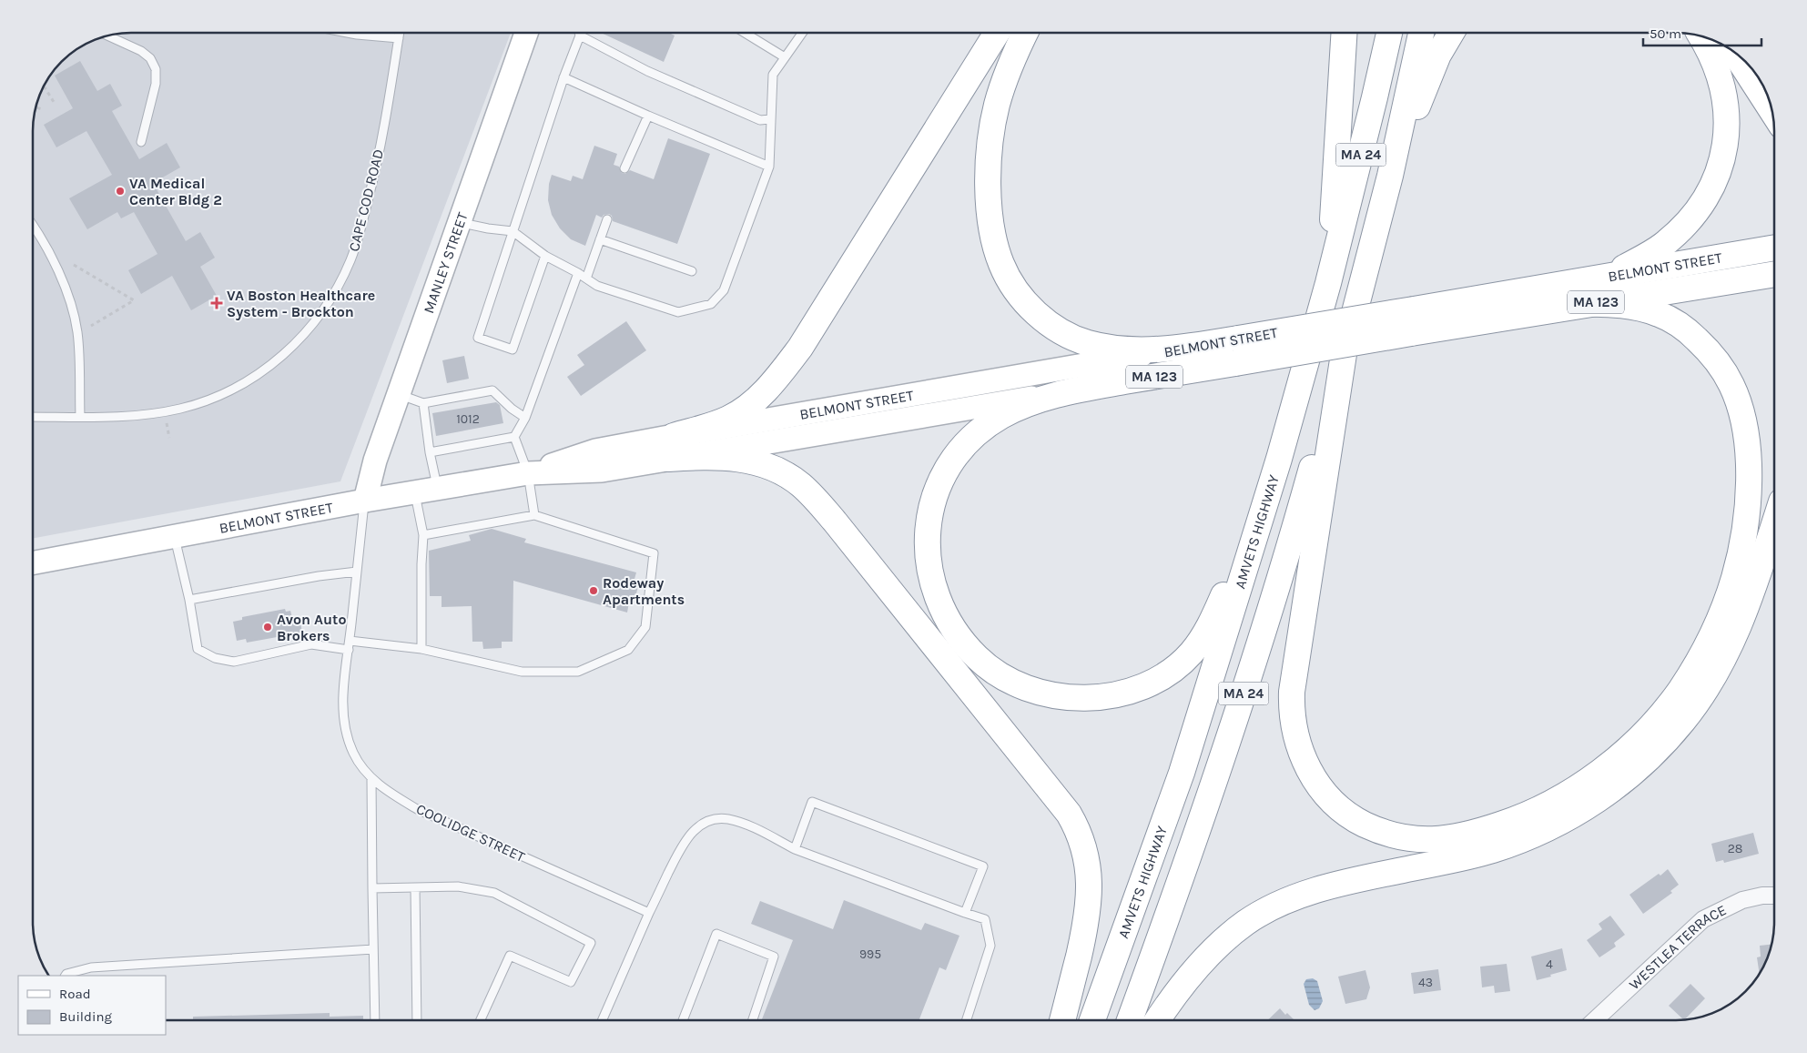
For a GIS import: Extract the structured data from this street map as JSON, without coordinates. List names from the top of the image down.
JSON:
{
  "streets": {
    "highway": [
      "MA 24",
      "BELMONT STREET",
      "MA 123",
      "AMVETS HIGHWAY"
    ],
    "main road": ["MANLEY STREET"],
    "street": ["WESTLEA TERRACE"],
    "lane": ["CAPE COD ROAD", "COOLIDGE STREET"]
  },
  "crossings": [
    ["MANLEY STREET", "BELMONT STREET"],
    ["MANLEY STREET", "COOLIDGE STREET"],
    ["BELMONT STREET", "COOLIDGE STREET"]
  ],
  "places": {
    "other": ["VA Medical Center Bldg 2", "Rodeway Apartments", "Avon Auto Brokers"],
    "health": ["VA Boston Healthcare System - Brockton"]
  },
  "house_numbers": [
    "1012",
    "28",
    "995",
    "4",
    "43"
  ],
  "legend": ["Road", "Building"],
  "scale_bar": "50 m"
}
